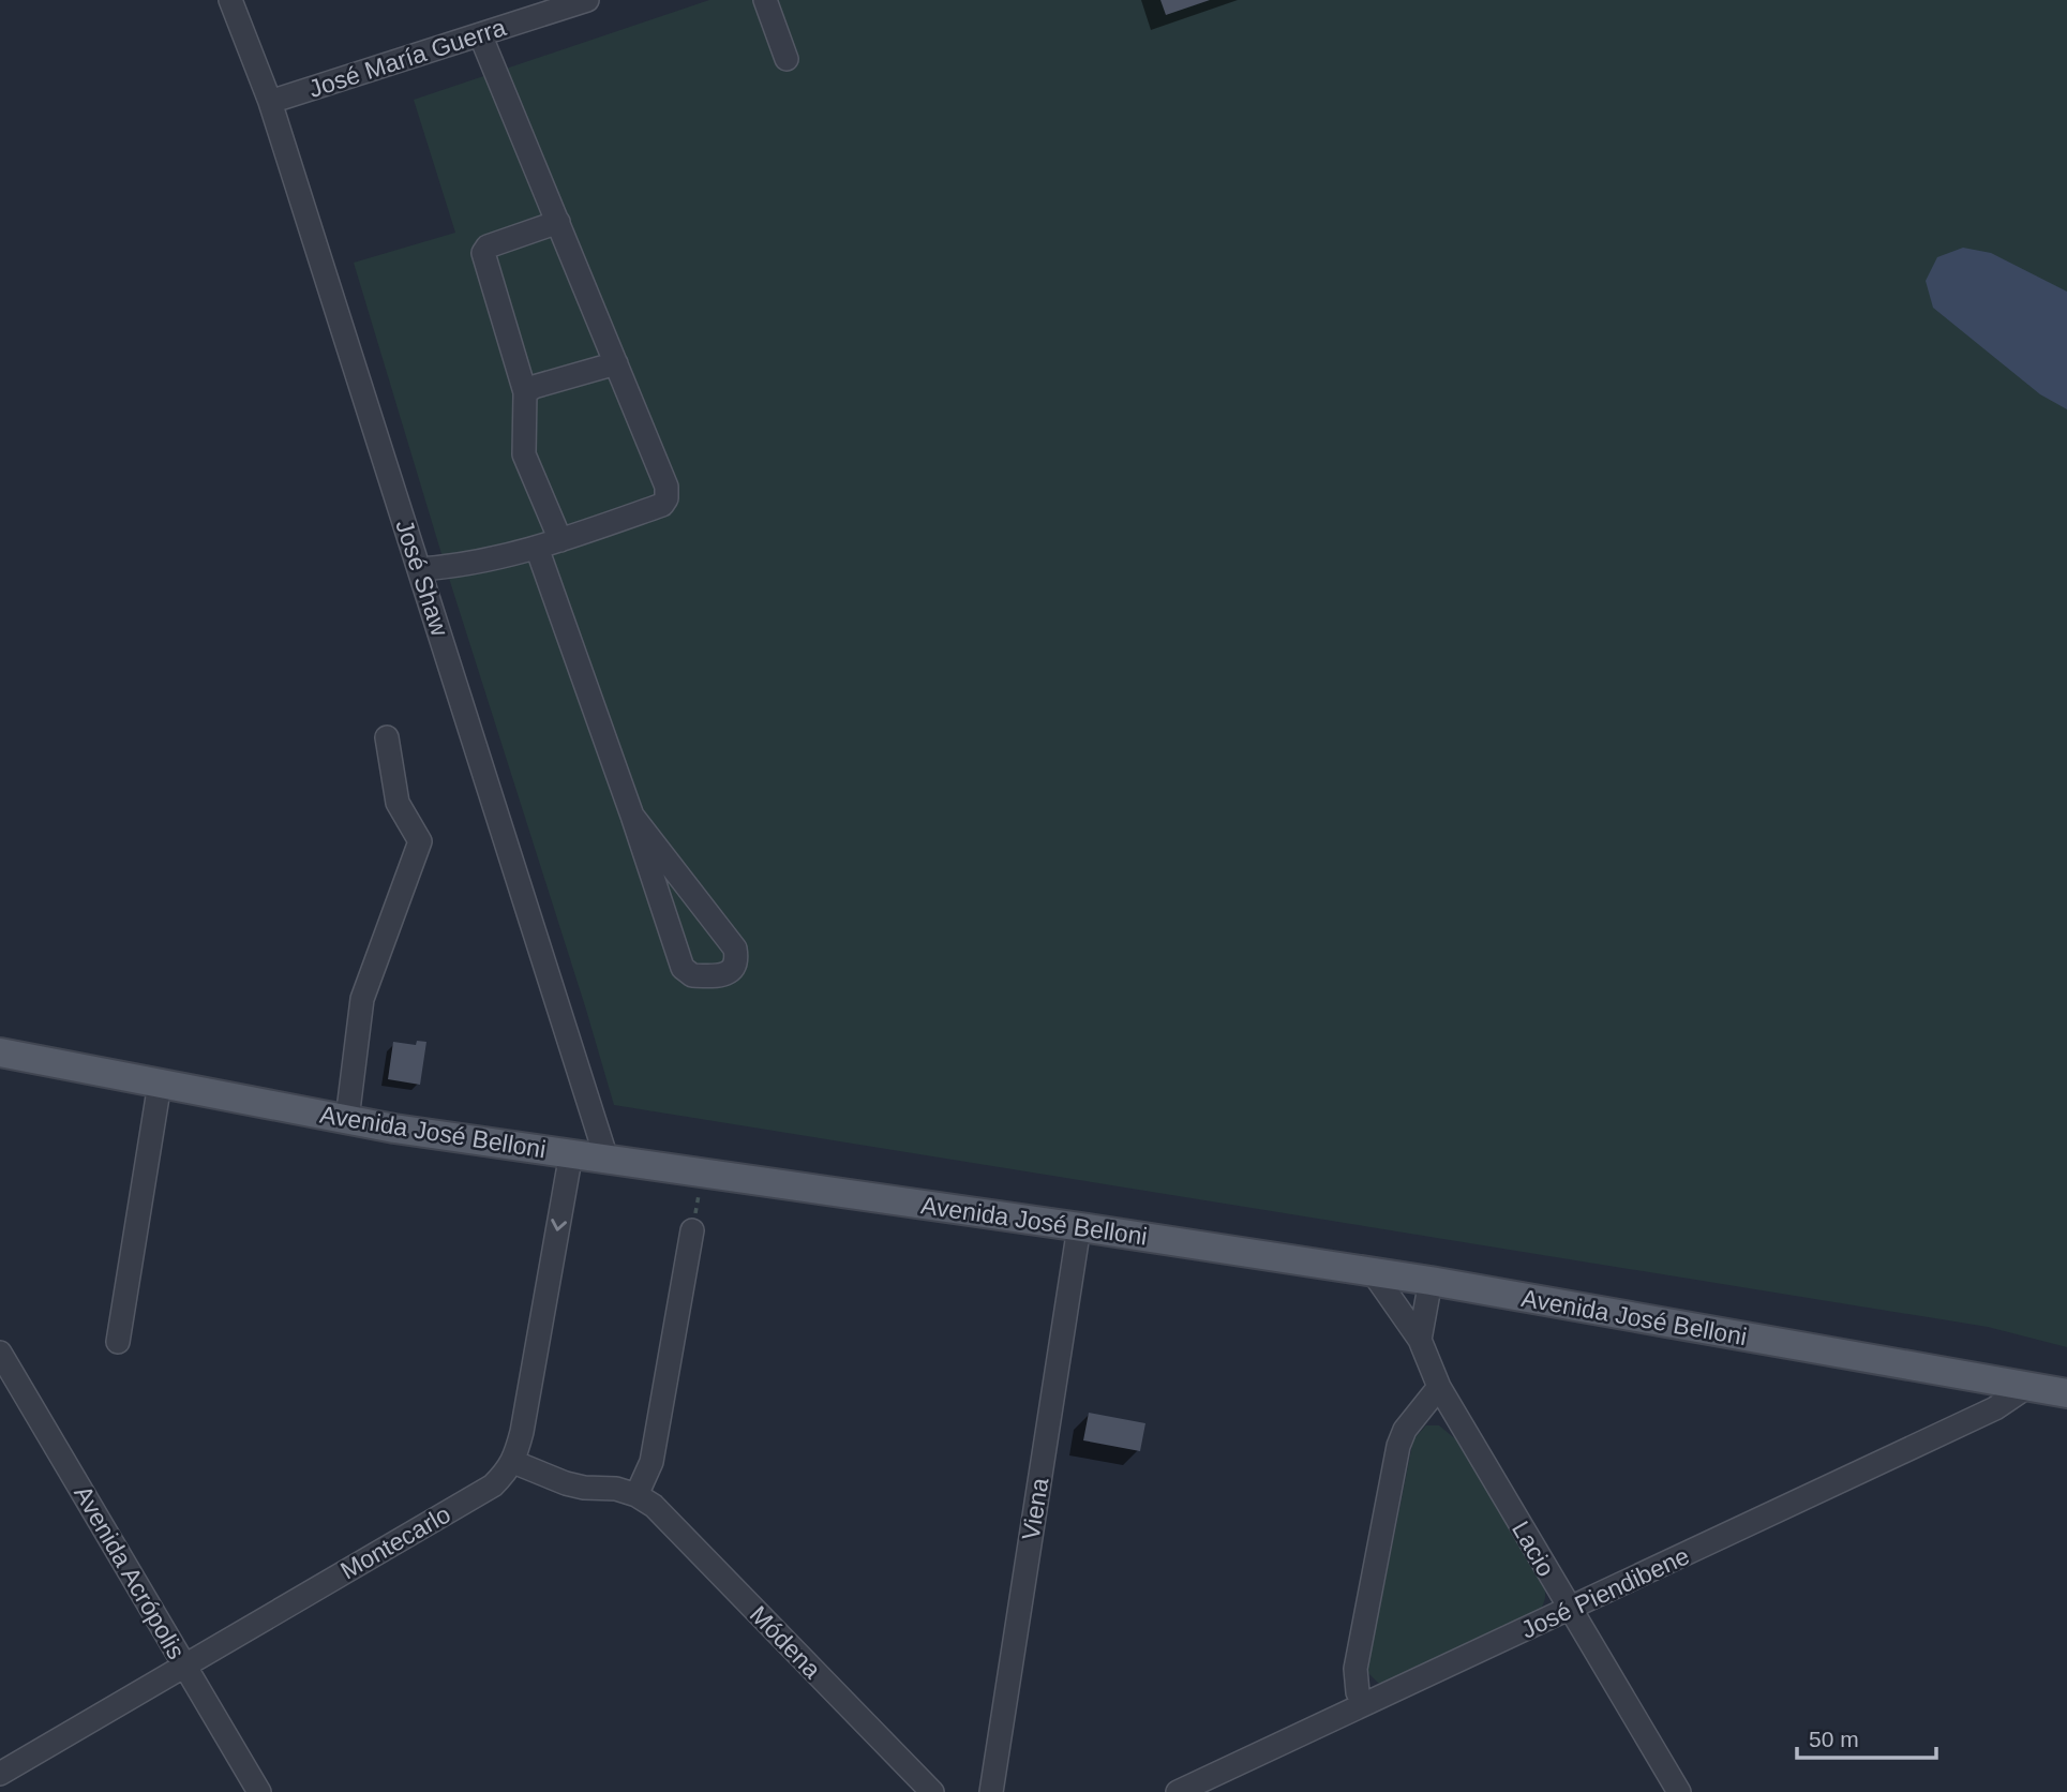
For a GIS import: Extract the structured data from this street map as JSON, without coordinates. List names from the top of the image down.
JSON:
{
  "streets": {
    "main road": ["Avenida José Belloni"],
    "street": [
      "José María Guerra",
      "José Shaw",
      "Viena",
      "Montecarlo",
      "Lacio",
      "Avenida Acrópolis",
      "José Piendibene",
      "Módena"
    ]
  },
  "crossings": [
    ["José María Guerra", "José Shaw"],
    ["José Shaw", "Avenida José Belloni"],
    ["Avenida José Belloni", "Viena"],
    ["Avenida José Belloni", "Montecarlo"],
    ["Avenida José Belloni", "Lacio"],
    ["Avenida José Belloni", "José Piendibene"],
    ["Montecarlo", "Avenida Acrópolis"],
    ["Montecarlo", "Módena"],
    ["Lacio", "José Piendibene"]
  ],
  "scale_bar": "50 m"
}
